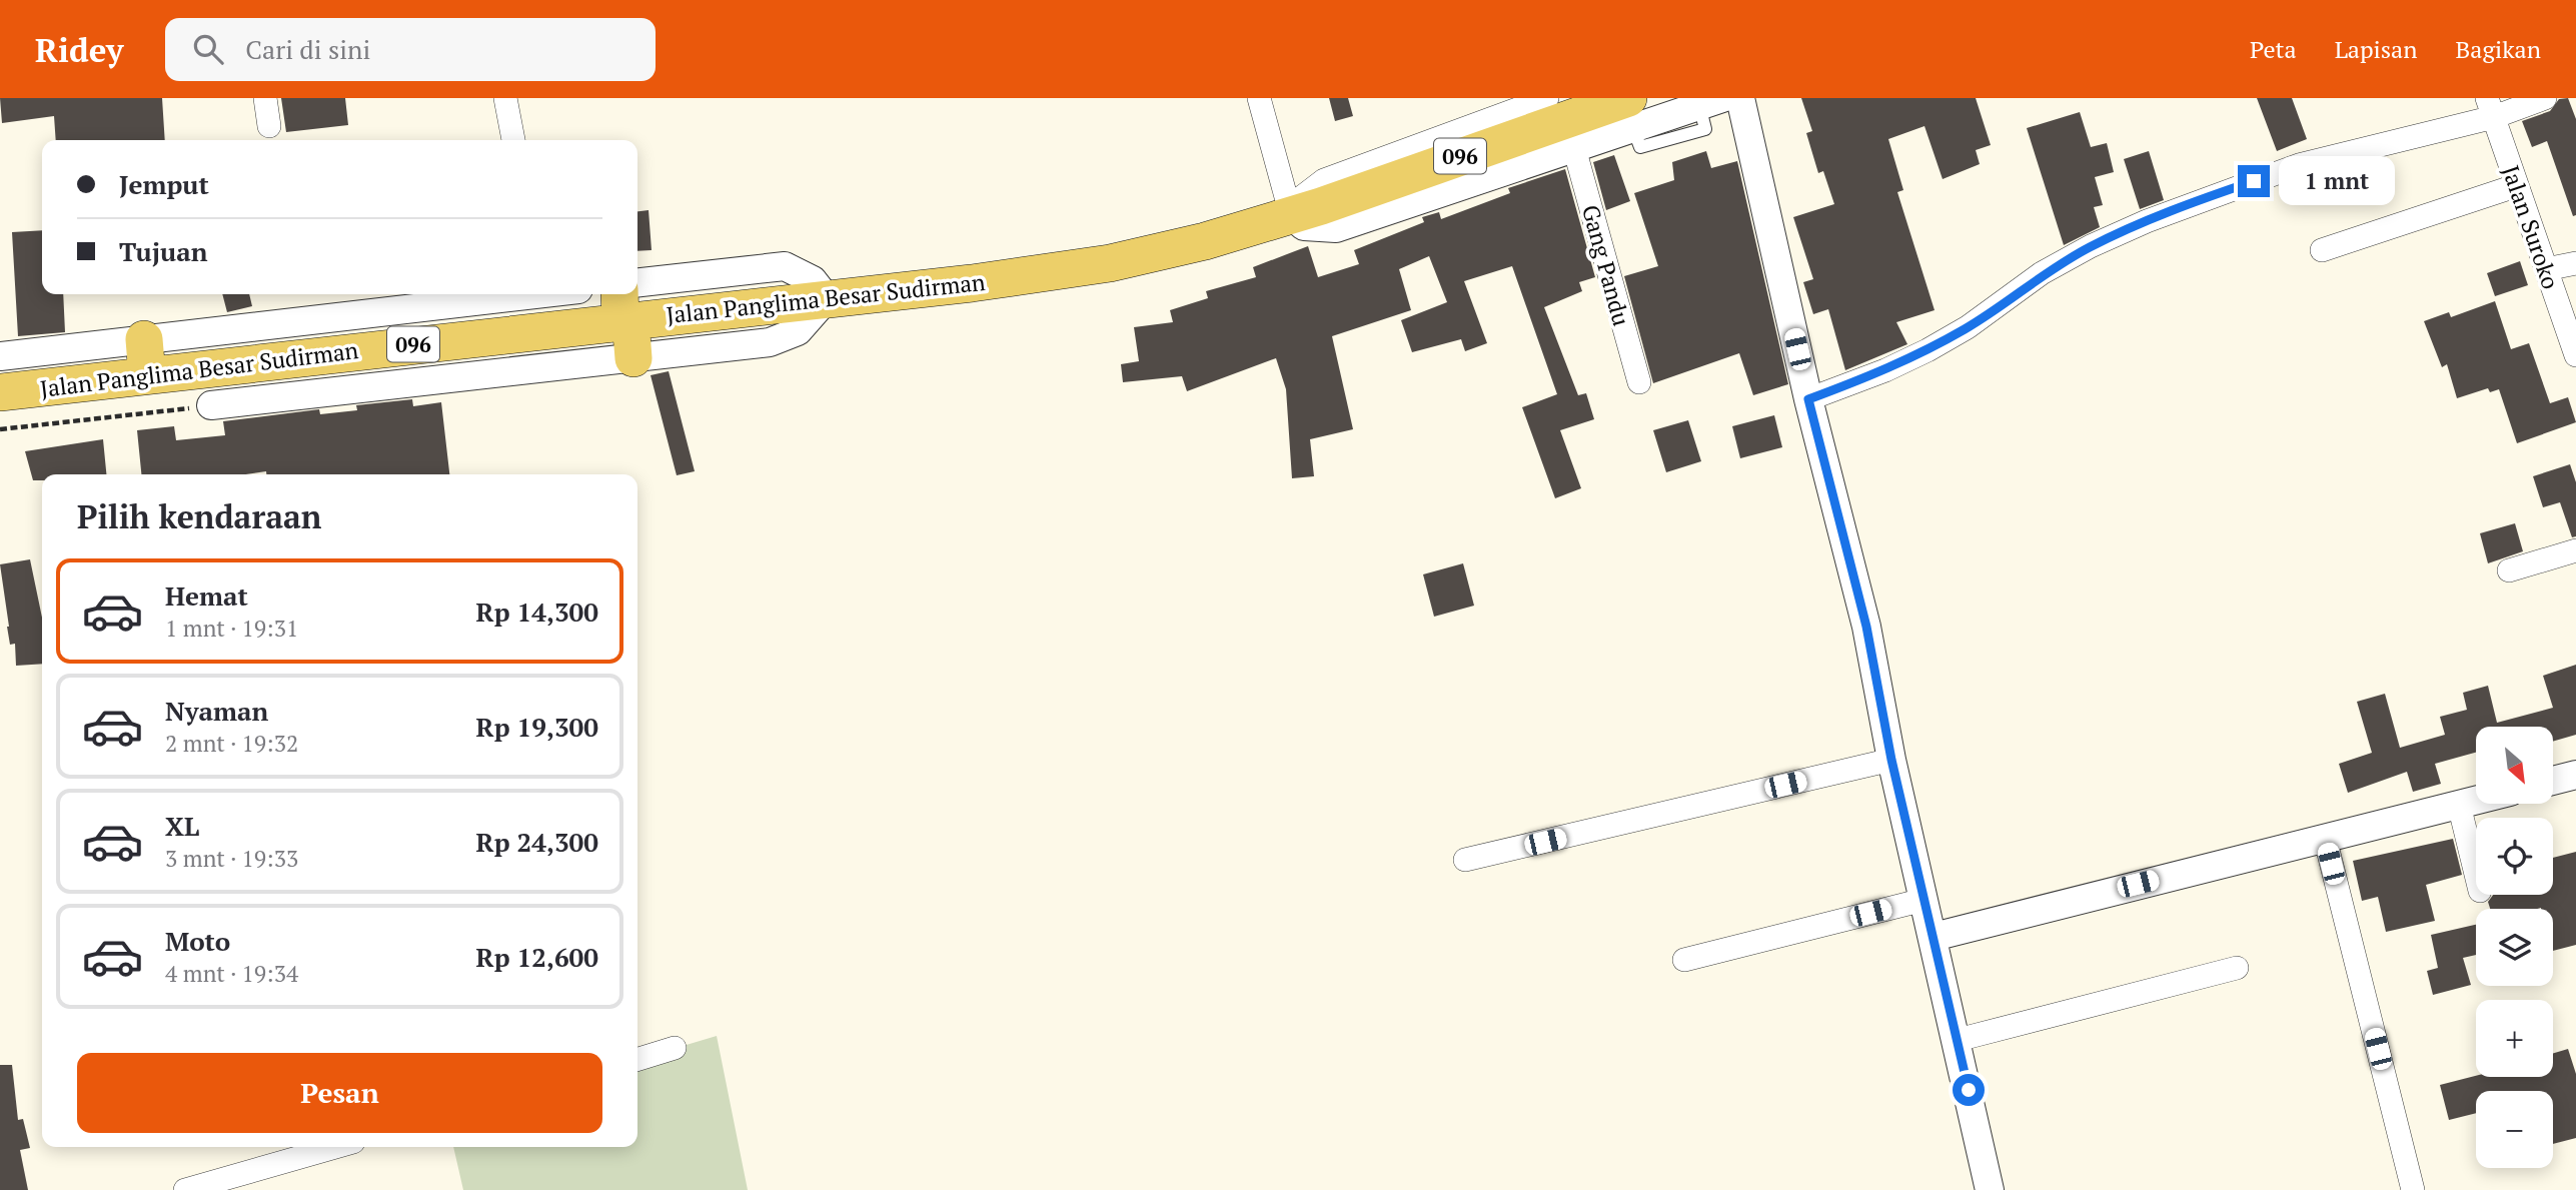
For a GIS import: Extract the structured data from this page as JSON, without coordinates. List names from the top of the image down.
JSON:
{
  "streets": {
    "main road": ["096", "Jalan Panglima Besar Sudirman"],
    "street": ["Jalan Suroko", "Gang Pandu"]
  },
  "north": "bottom right",
  "page": {
    "header": "Ridey",
    "search": "Cari di sini",
    "nav": ["Peta", "Lapisan", "Bagikan"],
    "banner": ["Jemput", "Tujuan"],
    "bubble": "1 mnt",
    "heading": "Pilih kendaraan",
    "list": [
      {
        "name": "Hemat",
        "note": "1 mnt · 19:31",
        "value": "Rp 14,300"
      },
      {
        "name": "Nyaman",
        "note": "2 mnt · 19:32",
        "value": "Rp 19,300"
      },
      {
        "name": "XL",
        "note": "3 mnt · 19:33",
        "value": "Rp 24,300"
      },
      {
        "name": "Moto",
        "note": "4 mnt · 19:34",
        "value": "Rp 12,600"
      }
    ],
    "map_buttons": ["+", "−"],
    "buttons": "Pesan"
  }
}
